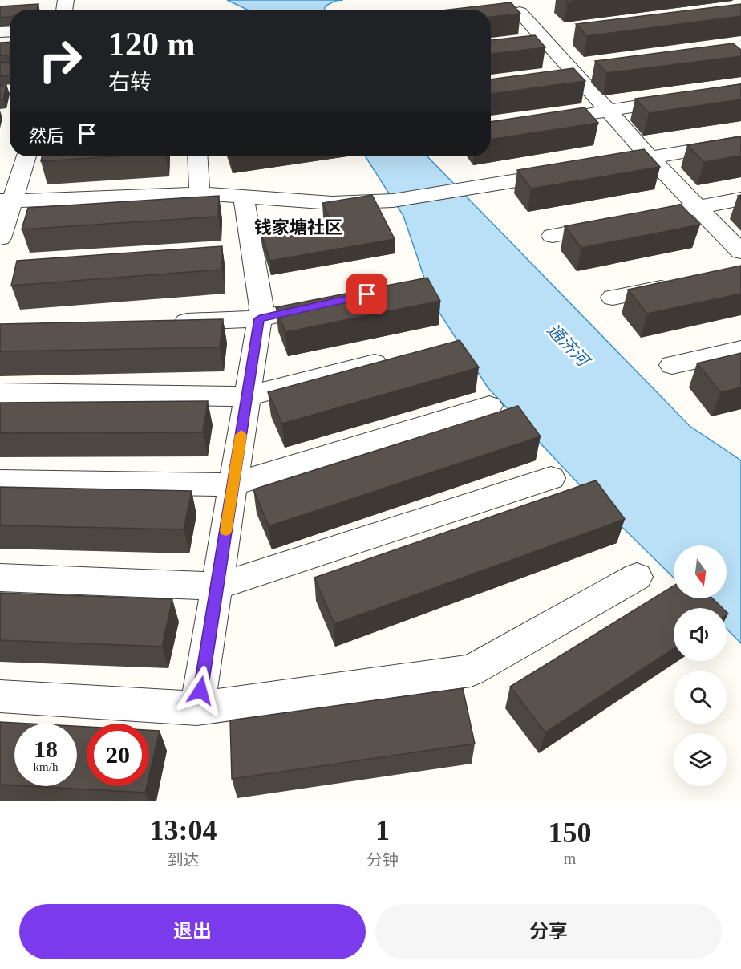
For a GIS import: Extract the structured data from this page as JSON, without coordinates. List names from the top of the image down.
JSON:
{
  "districts": ["钱家塘社区"],
  "water": ["通济河"],
  "north": "bottom",
  "page": {
    "turn": ["120 m", "右转"],
    "then": "然后",
    "speed": "18 km/h",
    "limit": "20",
    "eta": [
      "13:04",
      "到达",
      "1",
      "分钟",
      "150",
      "m"
    ],
    "buttons": ["退出", "分享"]
  }
}
